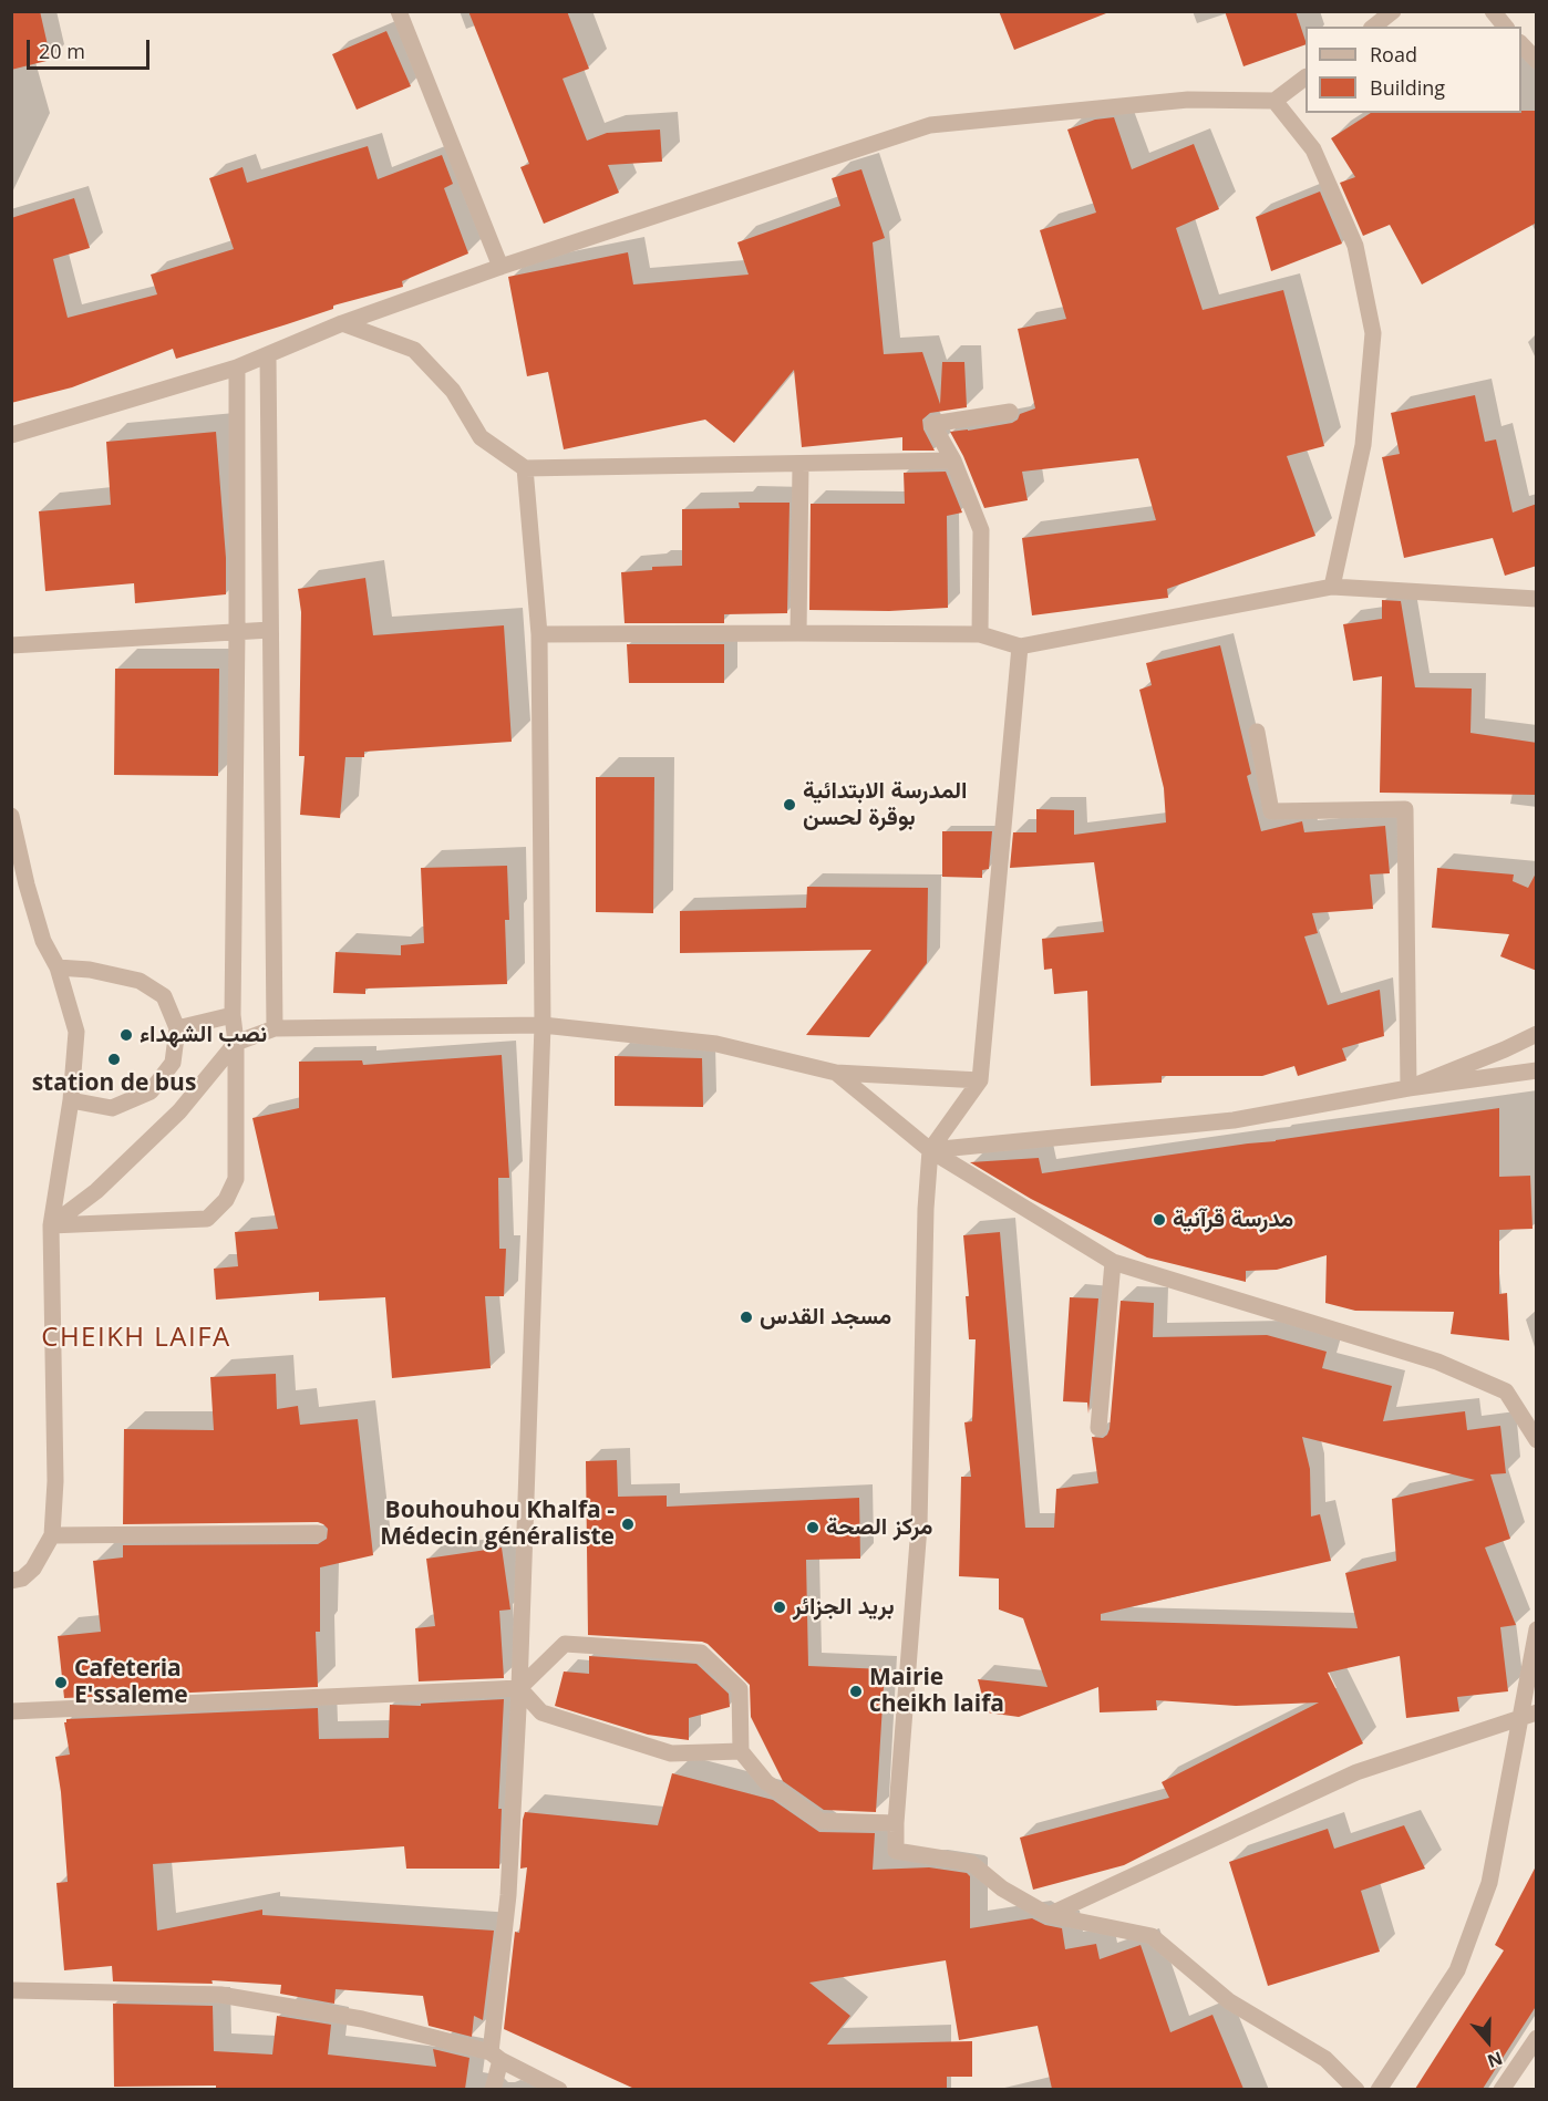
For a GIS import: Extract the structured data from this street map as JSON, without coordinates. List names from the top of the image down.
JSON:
{
  "districts": ["CHEIKH LAIFA"],
  "places": [
    "المدرسة الابتدائية بوقرة لحسن",
    "نصب الشهداء",
    "station de bus",
    "مدرسة قرآنية",
    "مسجد القدس",
    "Bouhouhou Khalfa - Médecin généraliste",
    "مركز الصحة",
    "بريد الجزائر",
    "Cafeteria E'ssaleme",
    "Mairie cheikh laifa"
  ],
  "legend": ["Road", "Building"],
  "scale_bar": "20 m",
  "north": "bottom"
}
